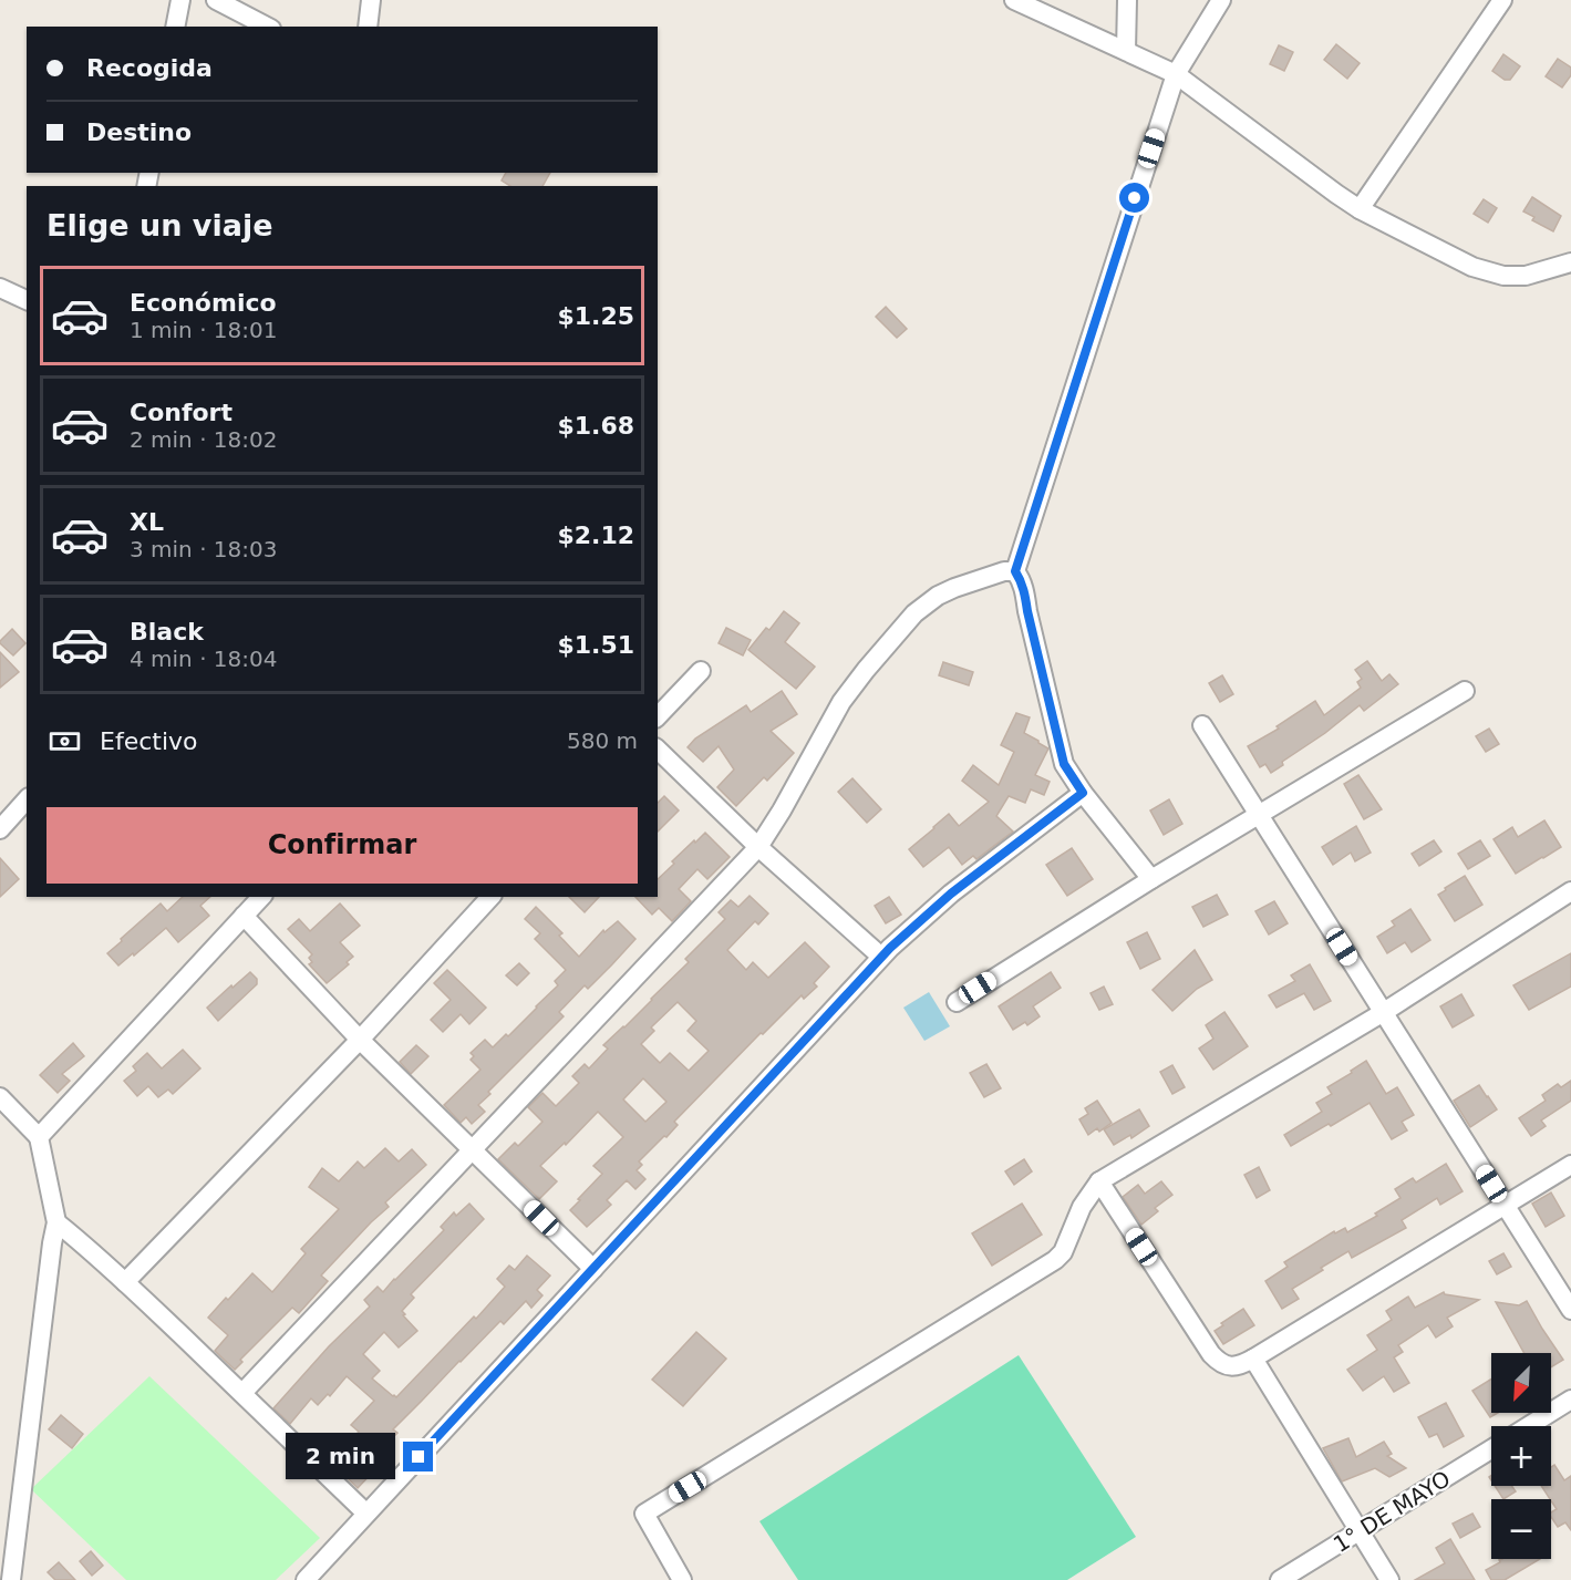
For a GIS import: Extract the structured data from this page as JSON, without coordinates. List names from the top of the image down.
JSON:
{
  "streets": {
    "street": ["1° DE MAYO"]
  },
  "north": "bottom left",
  "page": {
    "banner": ["Recogida", "Destino"],
    "heading": "Elige un viaje",
    "list": [
      {
        "name": "Económico",
        "note": "1 min · 18:01",
        "value": "$1.25"
      },
      {
        "name": "Confort",
        "note": "2 min · 18:02",
        "value": "$1.68"
      },
      {
        "name": "XL",
        "note": "3 min · 18:03",
        "value": "$2.12"
      },
      {
        "name": "Black",
        "note": "4 min · 18:04",
        "value": "$1.51"
      }
    ],
    "pay": ["Efectivo", "580 m"],
    "buttons": "Confirmar",
    "map_buttons": ["+", "−"],
    "bubble": "2 min"
  }
}
